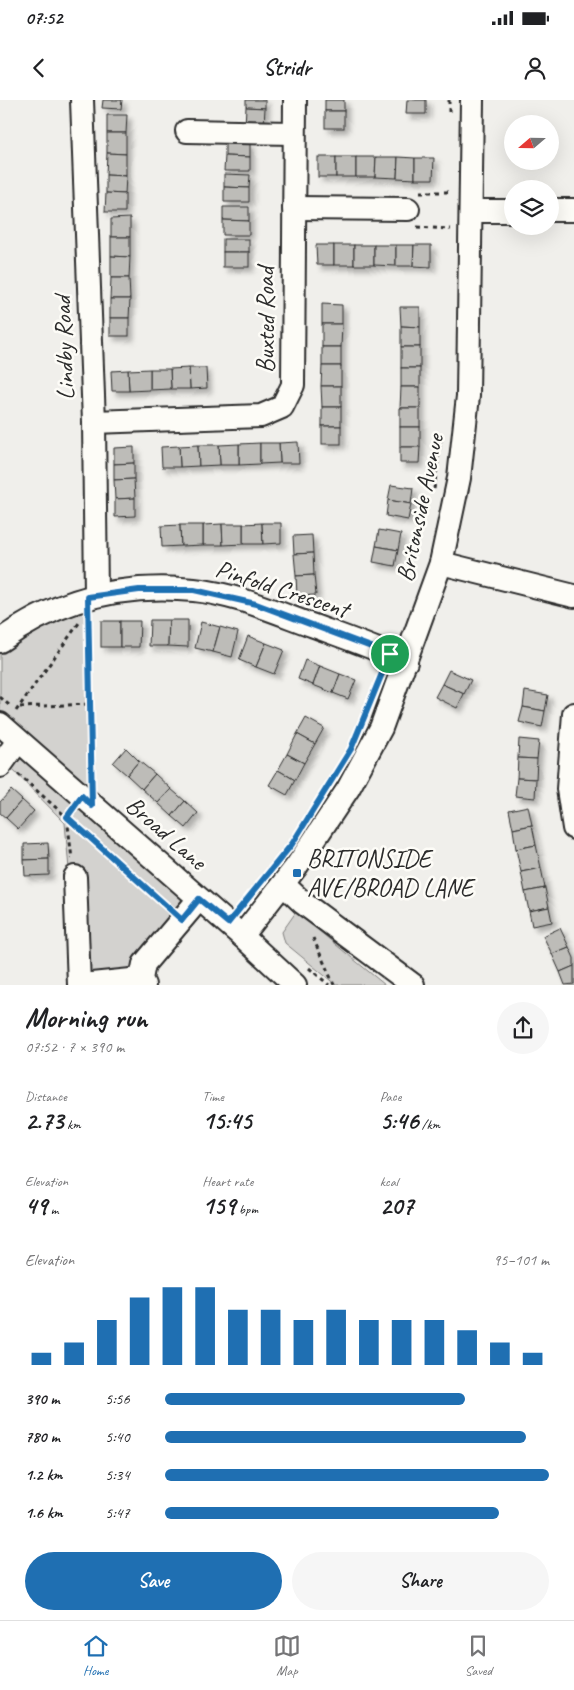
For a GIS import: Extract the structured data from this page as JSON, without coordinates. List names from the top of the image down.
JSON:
{
  "streets": {
    "street": [
      "Buxted Road",
      "Lindby Road",
      "Britonside Avenue",
      "Pinfold Crescent",
      "Broad Lane"
    ]
  },
  "crossings": [
    ["Buxted Road", "Lindby Road"],
    ["Lindby Road", "Pinfold Crescent"],
    ["Britonside Avenue", "Pinfold Crescent"],
    ["Britonside Avenue", "Broad Lane"]
  ],
  "places": {
    "transit": ["BRITONSIDE AVE/BROAD LANE"]
  },
  "north": "left",
  "page": {
    "status": "07:52",
    "header": "Stridr",
    "heading": ["Morning run", "07:52 · 7 × 390 m"],
    "stats": [
      ["Distance", "2.73 km"],
      ["Time", "15:45"],
      ["Pace", "5:46 /km"],
      ["Elevation", "49 m"],
      ["Heart rate", "159 bpm"],
      ["kcal", "207"]
    ],
    "chart": ["Elevation", "95–101 m"],
    "list": [
      {
        "name": "390 m",
        "note": "5:56"
      },
      {
        "name": "780 m",
        "note": "5:40"
      },
      {
        "name": "1.2 km",
        "note": "5:34"
      },
      {
        "name": "1.6 km",
        "note": "5:47"
      }
    ],
    "buttons": ["Save", "Share"],
    "tabs": ["Home", "Map", "Saved"]
  }
}
